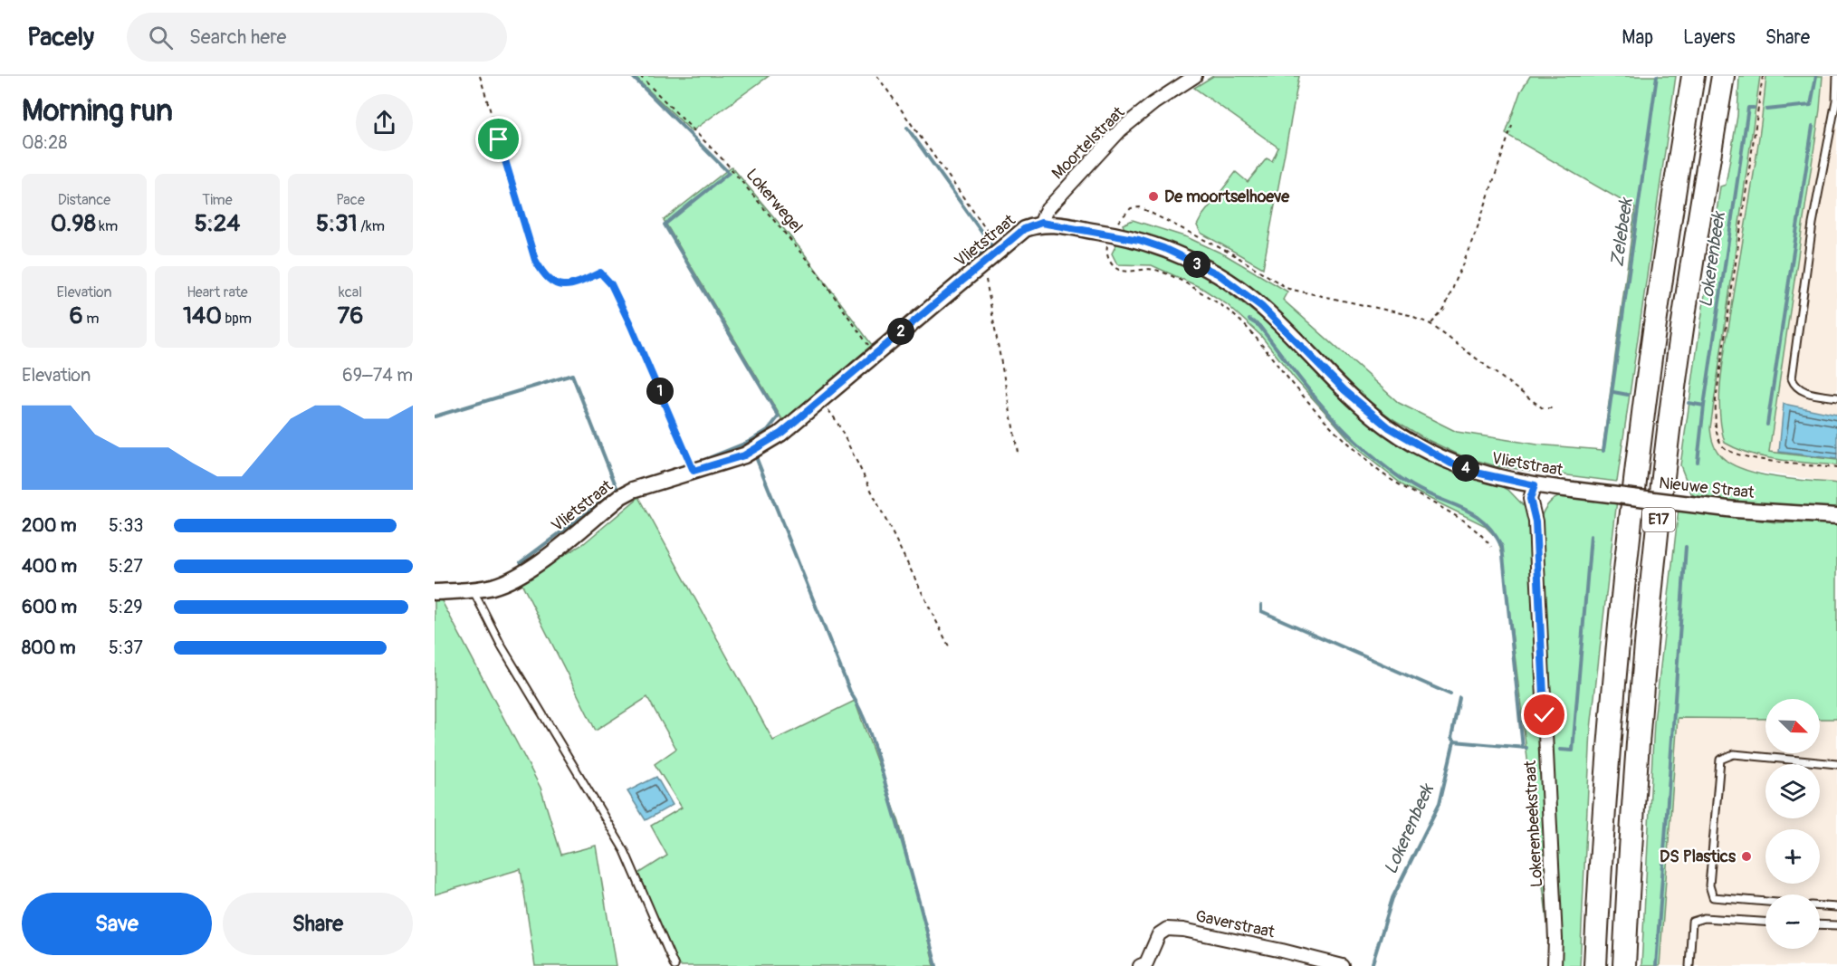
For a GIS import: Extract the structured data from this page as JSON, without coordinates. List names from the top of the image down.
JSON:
{
  "streets": {
    "highway": ["E17"],
    "street": [
      "Moortelstraat",
      "Vlietstraat",
      "Nieuwe Straat",
      "Lokerenbeekstraat",
      "Gaverstraat"
    ],
    "path": ["Lokerwegel"]
  },
  "crossings": [
    ["Moortelstraat", "Vlietstraat"],
    ["Lokerwegel", "Vlietstraat"],
    ["Vlietstraat", "Nieuwe Straat"],
    ["Vlietstraat", "Lokerenbeekstraat"]
  ],
  "water": ["Zelebeek", "Lokerenbeek"],
  "places": ["De moortselhoeve", "DS Plastics"],
  "north": "bottom right",
  "page": {
    "header": "Pacely",
    "search": "Search here",
    "nav": ["Map", "Layers", "Share"],
    "heading": ["Morning run", "08:28"],
    "stats": [
      ["Distance", "0.98 km"],
      ["Time", "5:24"],
      ["Pace", "5:31 /km"],
      ["Elevation", "6 m"],
      ["Heart rate", "140 bpm"],
      ["kcal", "76"]
    ],
    "pins": [
      "3",
      "2",
      "1",
      "4"
    ],
    "chart": ["Elevation", "69–74 m"],
    "list": [
      {
        "name": "200 m",
        "note": "5:33"
      },
      {
        "name": "400 m",
        "note": "5:27"
      },
      {
        "name": "600 m",
        "note": "5:29"
      },
      {
        "name": "800 m",
        "note": "5:37"
      }
    ],
    "map_buttons": ["+", "−"],
    "buttons": ["Save", "Share"]
  }
}
